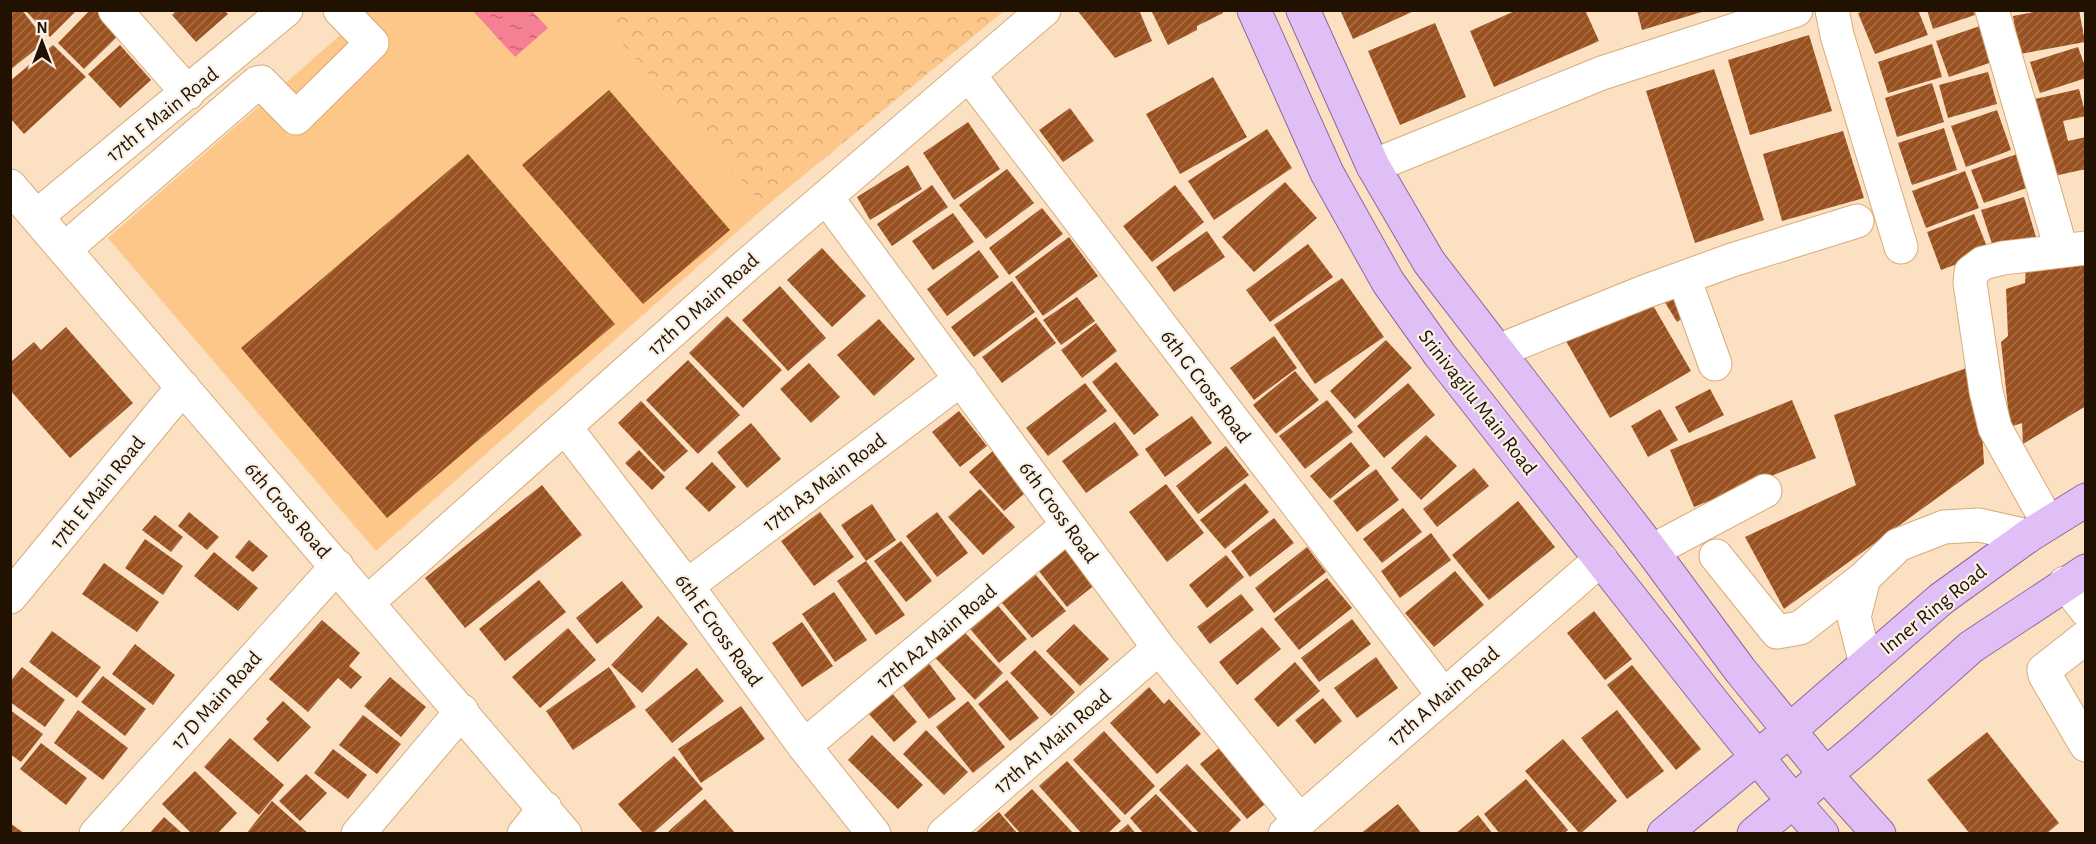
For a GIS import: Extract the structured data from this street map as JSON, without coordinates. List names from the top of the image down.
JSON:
{
  "streets": {
    "main road": ["Srinivagilu Main Road", "Inner Ring Road"],
    "street": [
      "17th F Main Road",
      "17th D Main Road",
      "6th G Cross Road",
      "17th A3 Main Road",
      "17th E Main Road",
      "6th Cross Road",
      "6th E Cross Road",
      "17th A2 Main Road",
      "17th A Main Road",
      "17 D Main Road",
      "17th A1 Main Road"
    ]
  },
  "crossings": [
    ["17th F Main Road", "6th Cross Road"],
    ["17th D Main Road", "6th G Cross Road"],
    ["17th D Main Road", "6th Cross Road"],
    ["17th D Main Road", "6th E Cross Road"],
    ["6th G Cross Road", "17th A Main Road"],
    ["Srinivagilu Main Road", "Inner Ring Road"],
    ["Srinivagilu Main Road", "17th A Main Road"],
    ["17th A3 Main Road", "6th Cross Road"],
    ["17th A3 Main Road", "6th E Cross Road"],
    ["17th E Main Road", "6th Cross Road"],
    ["6th Cross Road", "17th A2 Main Road"],
    ["6th Cross Road", "17th A Main Road"],
    ["6th Cross Road", "17 D Main Road"],
    ["6th Cross Road", "17th A1 Main Road"],
    ["6th E Cross Road", "17th A2 Main Road"]
  ],
  "north": "top"
}
